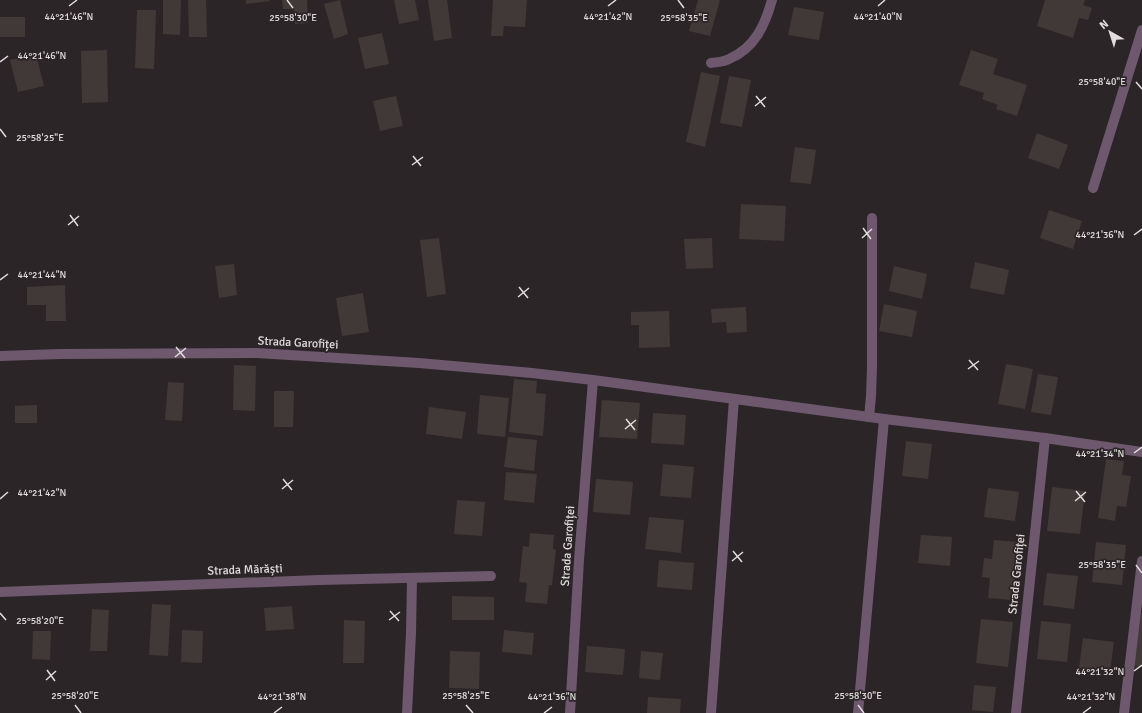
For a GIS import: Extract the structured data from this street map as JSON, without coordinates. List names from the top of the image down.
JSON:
{
  "streets": {
    "street": ["Strada Garofiței", "Strada Mărăști"]
  },
  "north": "top left",
  "coordinates": [
    "44°21'46\"N",
    "44°21'42\"N",
    "44°21'40\"N",
    "25°58'30\"E",
    "25°58'35\"E",
    "25°58'40\"E",
    "25°58'25\"E",
    "44°21'36\"N",
    "44°21'44\"N",
    "44°21'34\"N",
    "25°58'20\"E",
    "44°21'32\"N",
    "44°21'38\"N"
  ]
}
